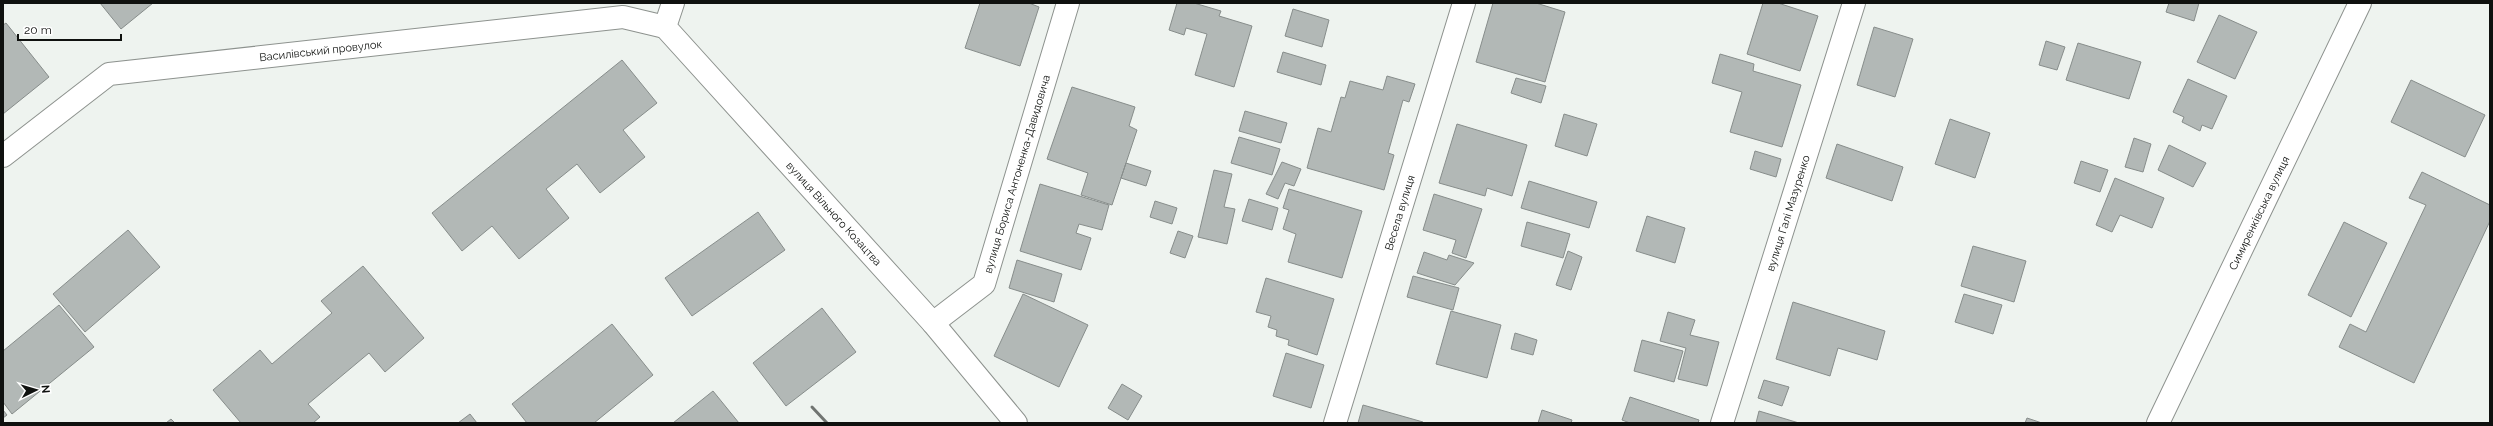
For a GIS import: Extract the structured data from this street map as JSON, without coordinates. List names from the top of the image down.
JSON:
{
  "streets": {
    "street": [
      "Василівський провулок",
      "вулиця Бориса Антоненка-Давидовича",
      "Весела вулиця",
      "вулиця Галі Мазуренко",
      "Симиренківська вулиця",
      "вулиця Вільного Козацтва"
    ]
  },
  "crossings": [
    ["Василівський провулок", "вулиця Вільного Козацтва"],
    ["вулиця Бориса Антоненка-Давидовича", "вулиця Вільного Козацтва"]
  ],
  "scale_bar": "20 m",
  "north": "right"
}
